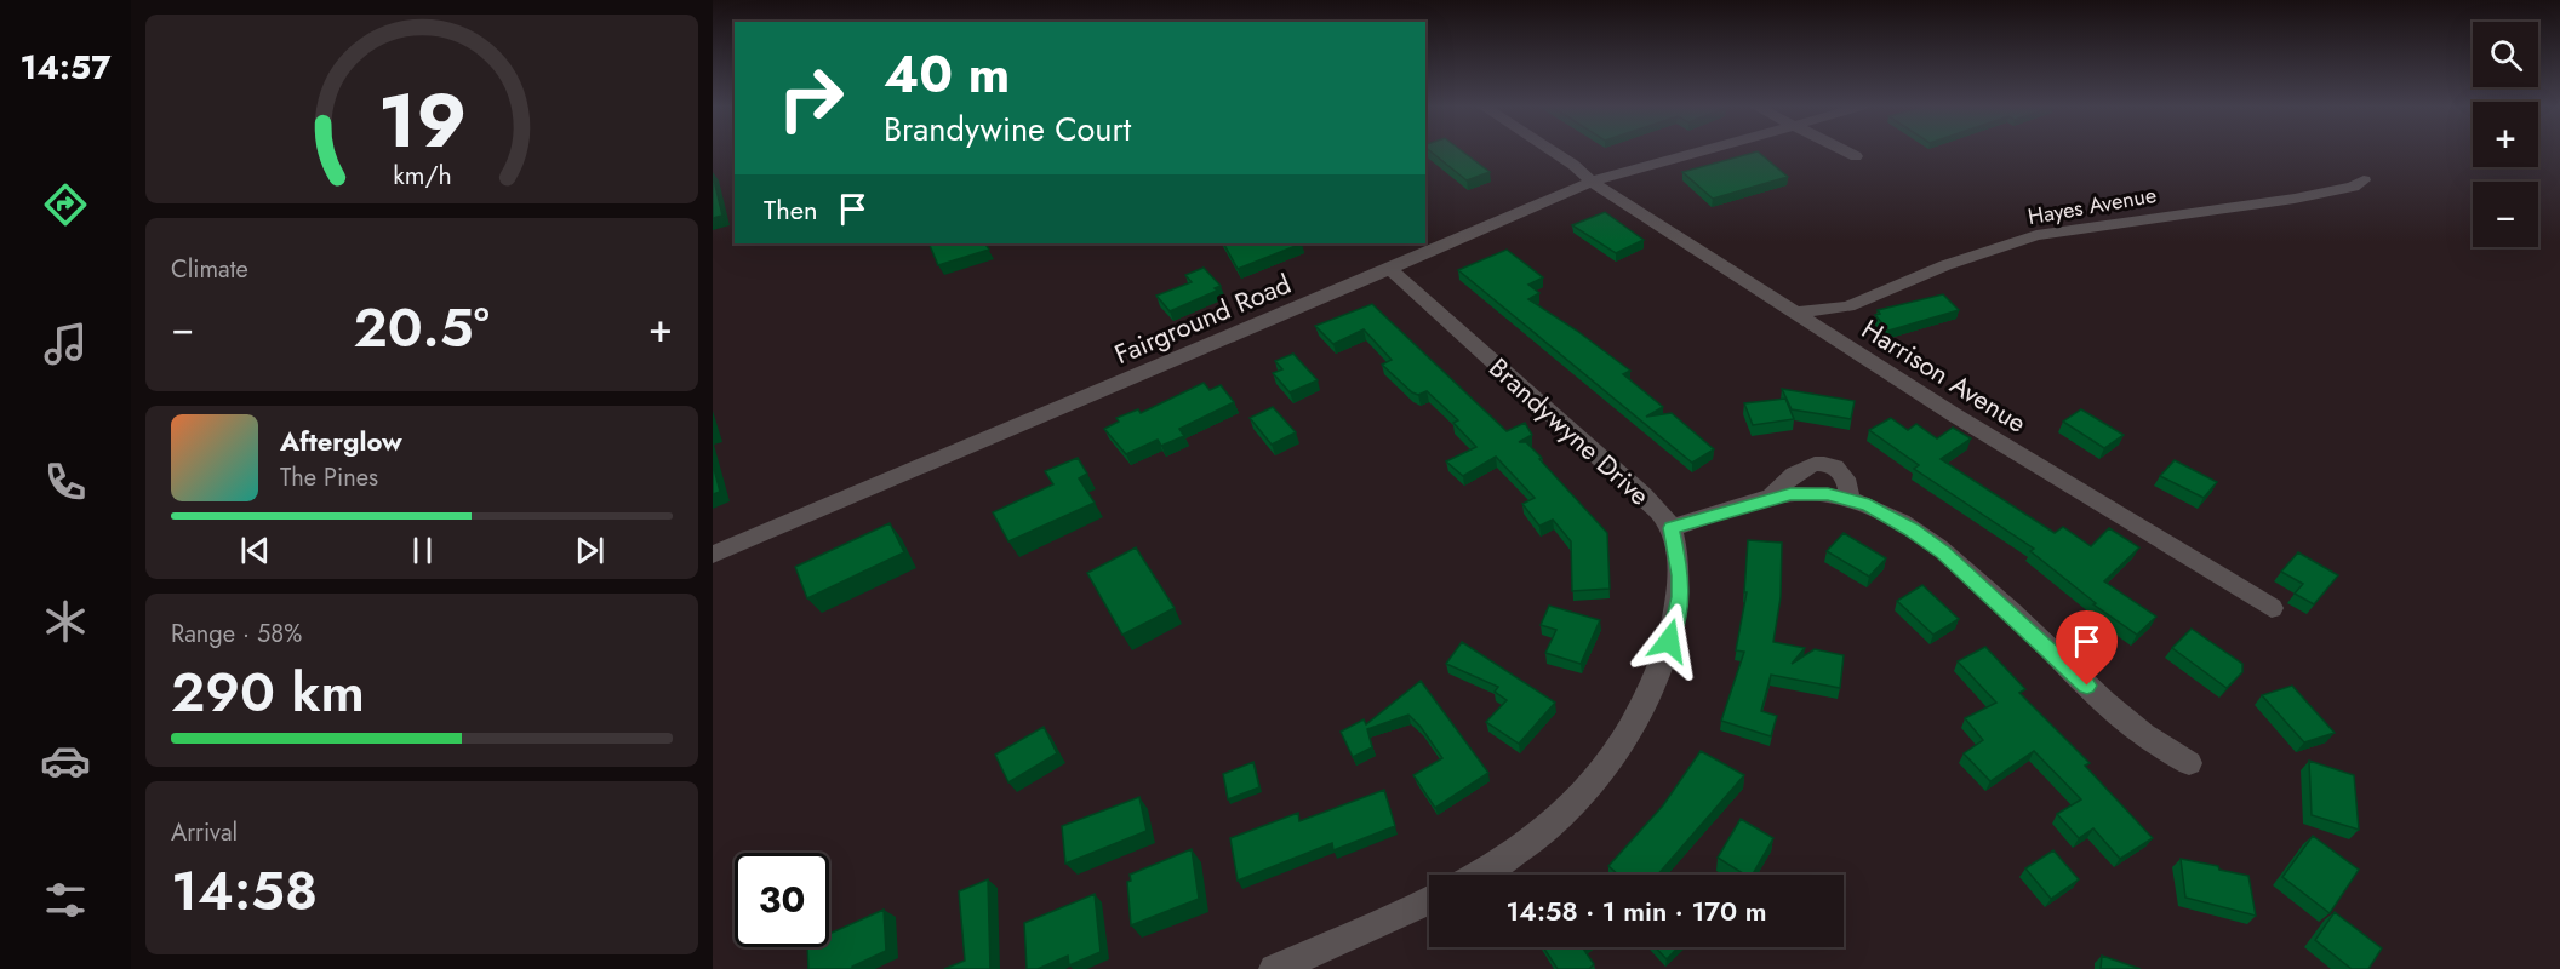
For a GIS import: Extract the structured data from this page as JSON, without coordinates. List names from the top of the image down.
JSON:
{
  "streets": {
    "street": [
      "Hayes Avenue",
      "Fairground Road",
      "Harrison Avenue",
      "Brandywyne Drive"
    ]
  },
  "crossings": [
    ["Hayes Avenue", "Harrison Avenue"],
    ["Fairground Road", "Harrison Avenue"],
    ["Fairground Road", "Brandywyne Drive"]
  ],
  "page": {
    "tabs": "14:57",
    "map_buttons": ["+", "−"],
    "turn": ["40 m", "Brandywine Court"],
    "then": "Then",
    "tile": [
      "Climate",
      ["Range · 58%", "290 km"],
      ["Arrival", "14:58"]
    ],
    "heat": ["−", "20.5°", "+"],
    "song": ["Afterglow", "The Pines"],
    "limit": "30",
    "trip": "14:58 · 1 min · 170 m",
    "gauge": ["19", "km/h"]
  }
}
